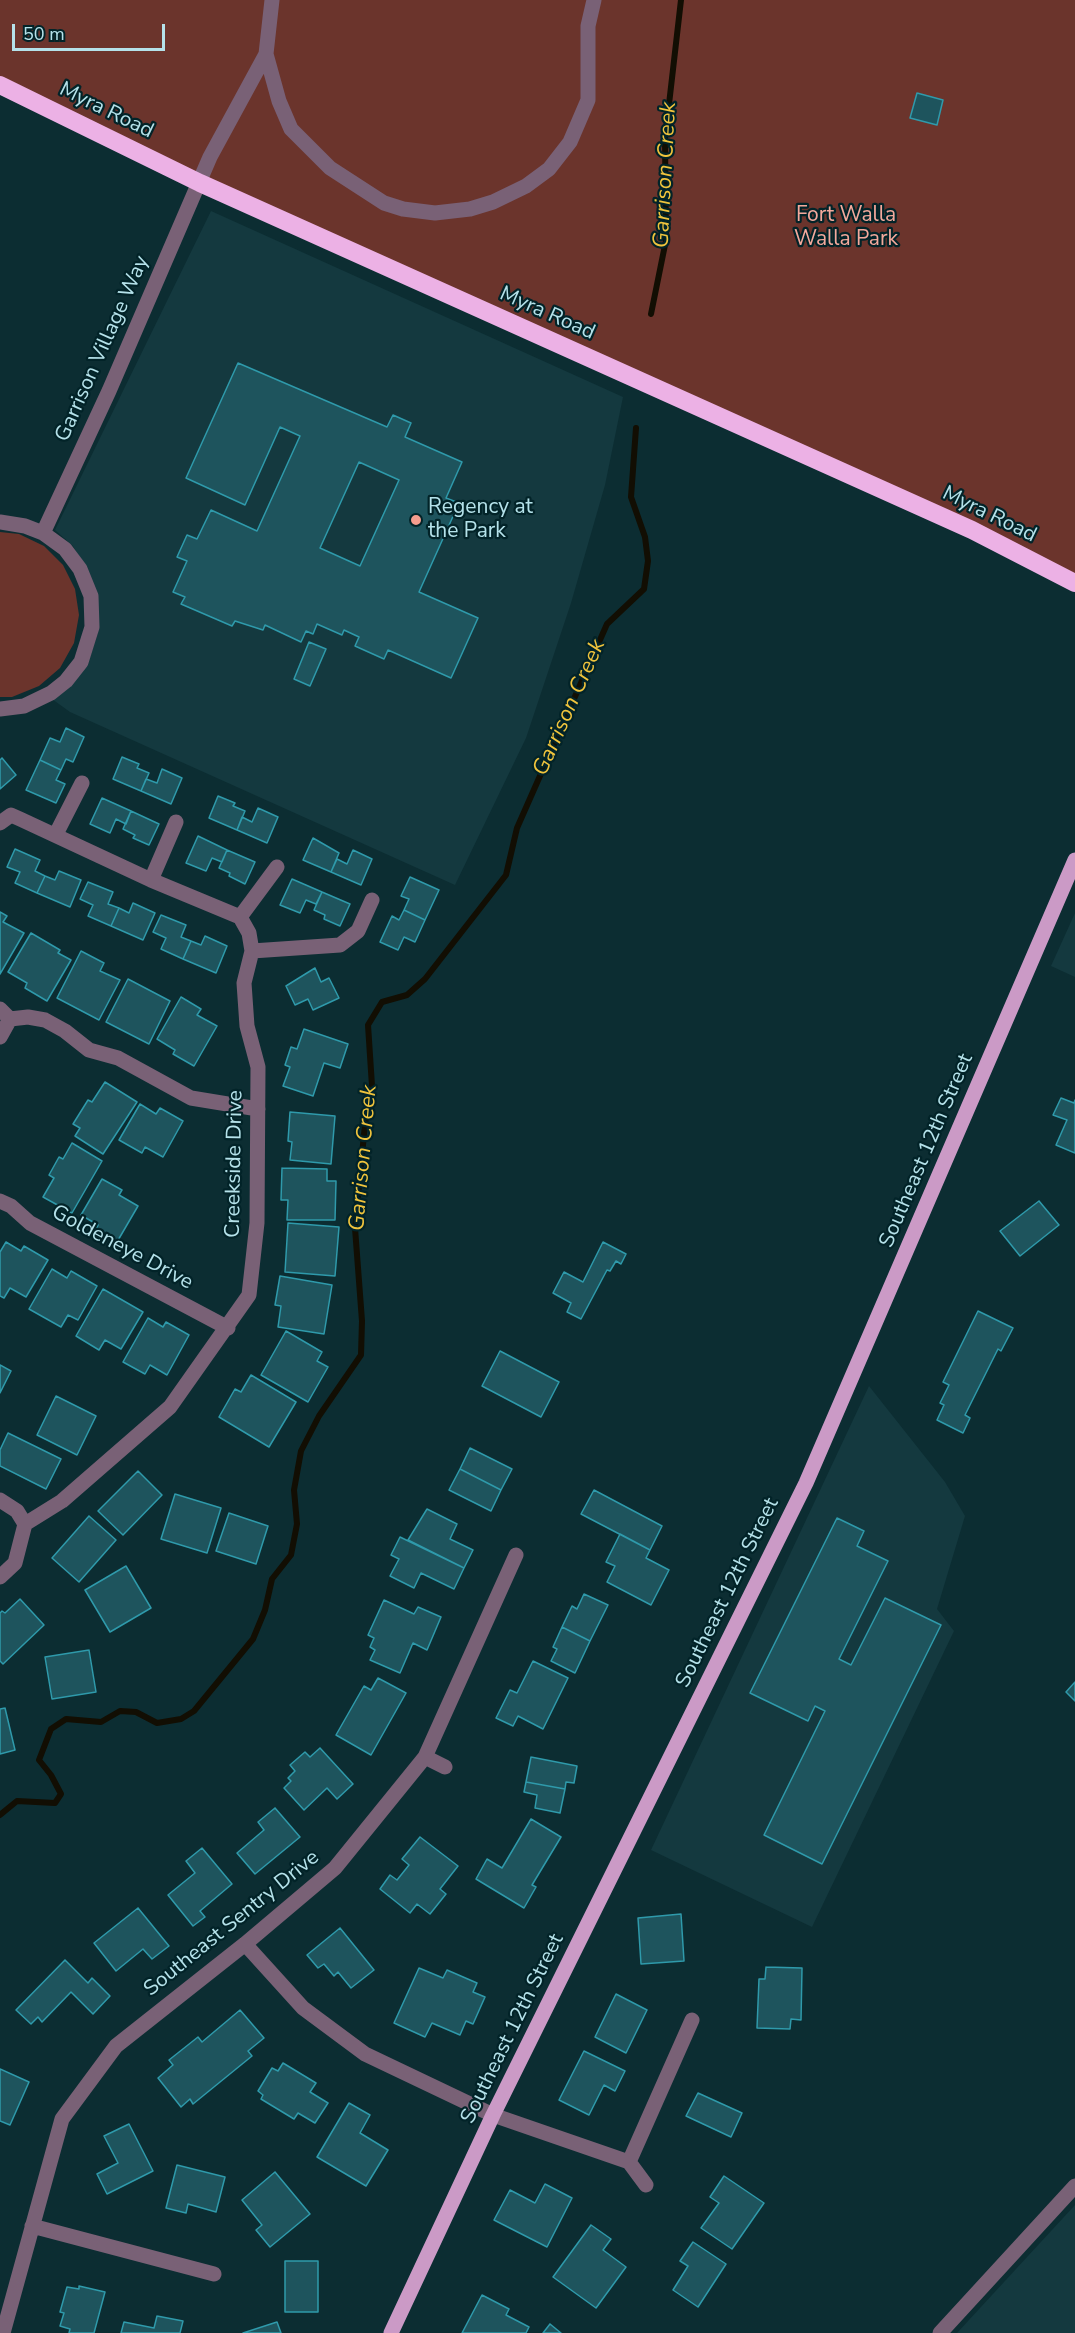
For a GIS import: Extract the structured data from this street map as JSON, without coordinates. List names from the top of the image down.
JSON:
{
  "streets": {
    "highway": ["Myra Road"],
    "main road": ["Southeast 12th Street"],
    "street": [
      "Garrison Village Way",
      "Creekside Drive",
      "Goldeneye Drive",
      "Southeast Sentry Drive"
    ]
  },
  "crossings": [
    ["Myra Road", "Garrison Village Way"],
    ["Creekside Drive", "Goldeneye Drive"]
  ],
  "water": ["Garrison Creek"],
  "parks": ["Fort Walla Walla Park"],
  "places": ["Regency at the Park"],
  "scale_bar": "50 m"
}
